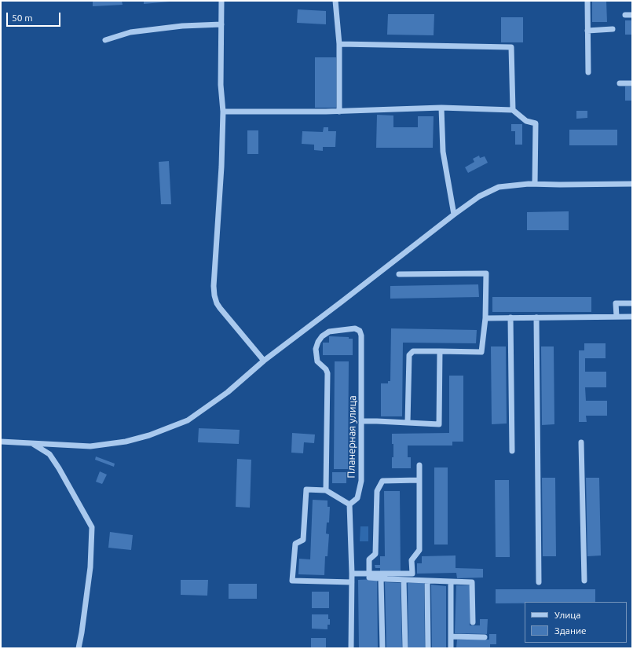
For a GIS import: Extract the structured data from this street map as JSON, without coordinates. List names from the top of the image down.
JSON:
{
  "streets": {
    "street": ["Планерная улица"]
  },
  "legend": ["Улица", "Здание"],
  "scale_bar": "50 m"
}
